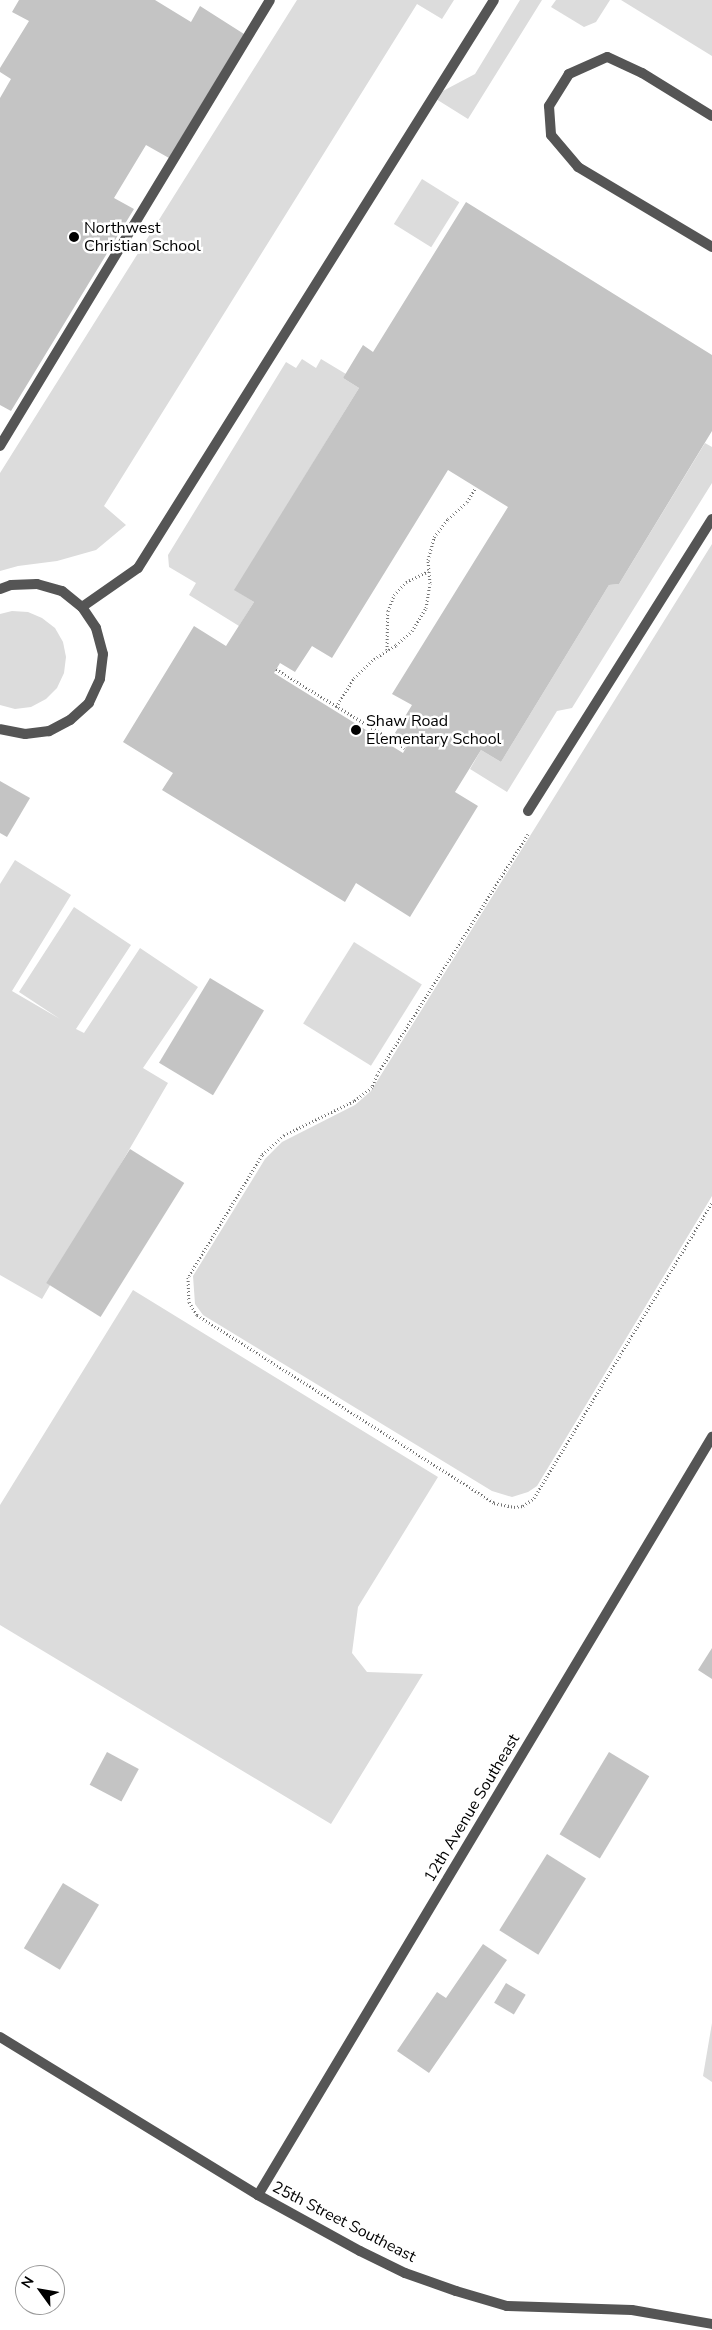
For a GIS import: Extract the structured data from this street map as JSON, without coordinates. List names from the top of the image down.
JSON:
{
  "streets": {
    "street": ["12th Avenue Southeast", "25th Street Southeast"]
  },
  "crossings": [
    ["12th Avenue Southeast", "25th Street Southeast"]
  ],
  "places": ["Northwest Christian School", "Shaw Road Elementary School"],
  "north": "top left"
}
